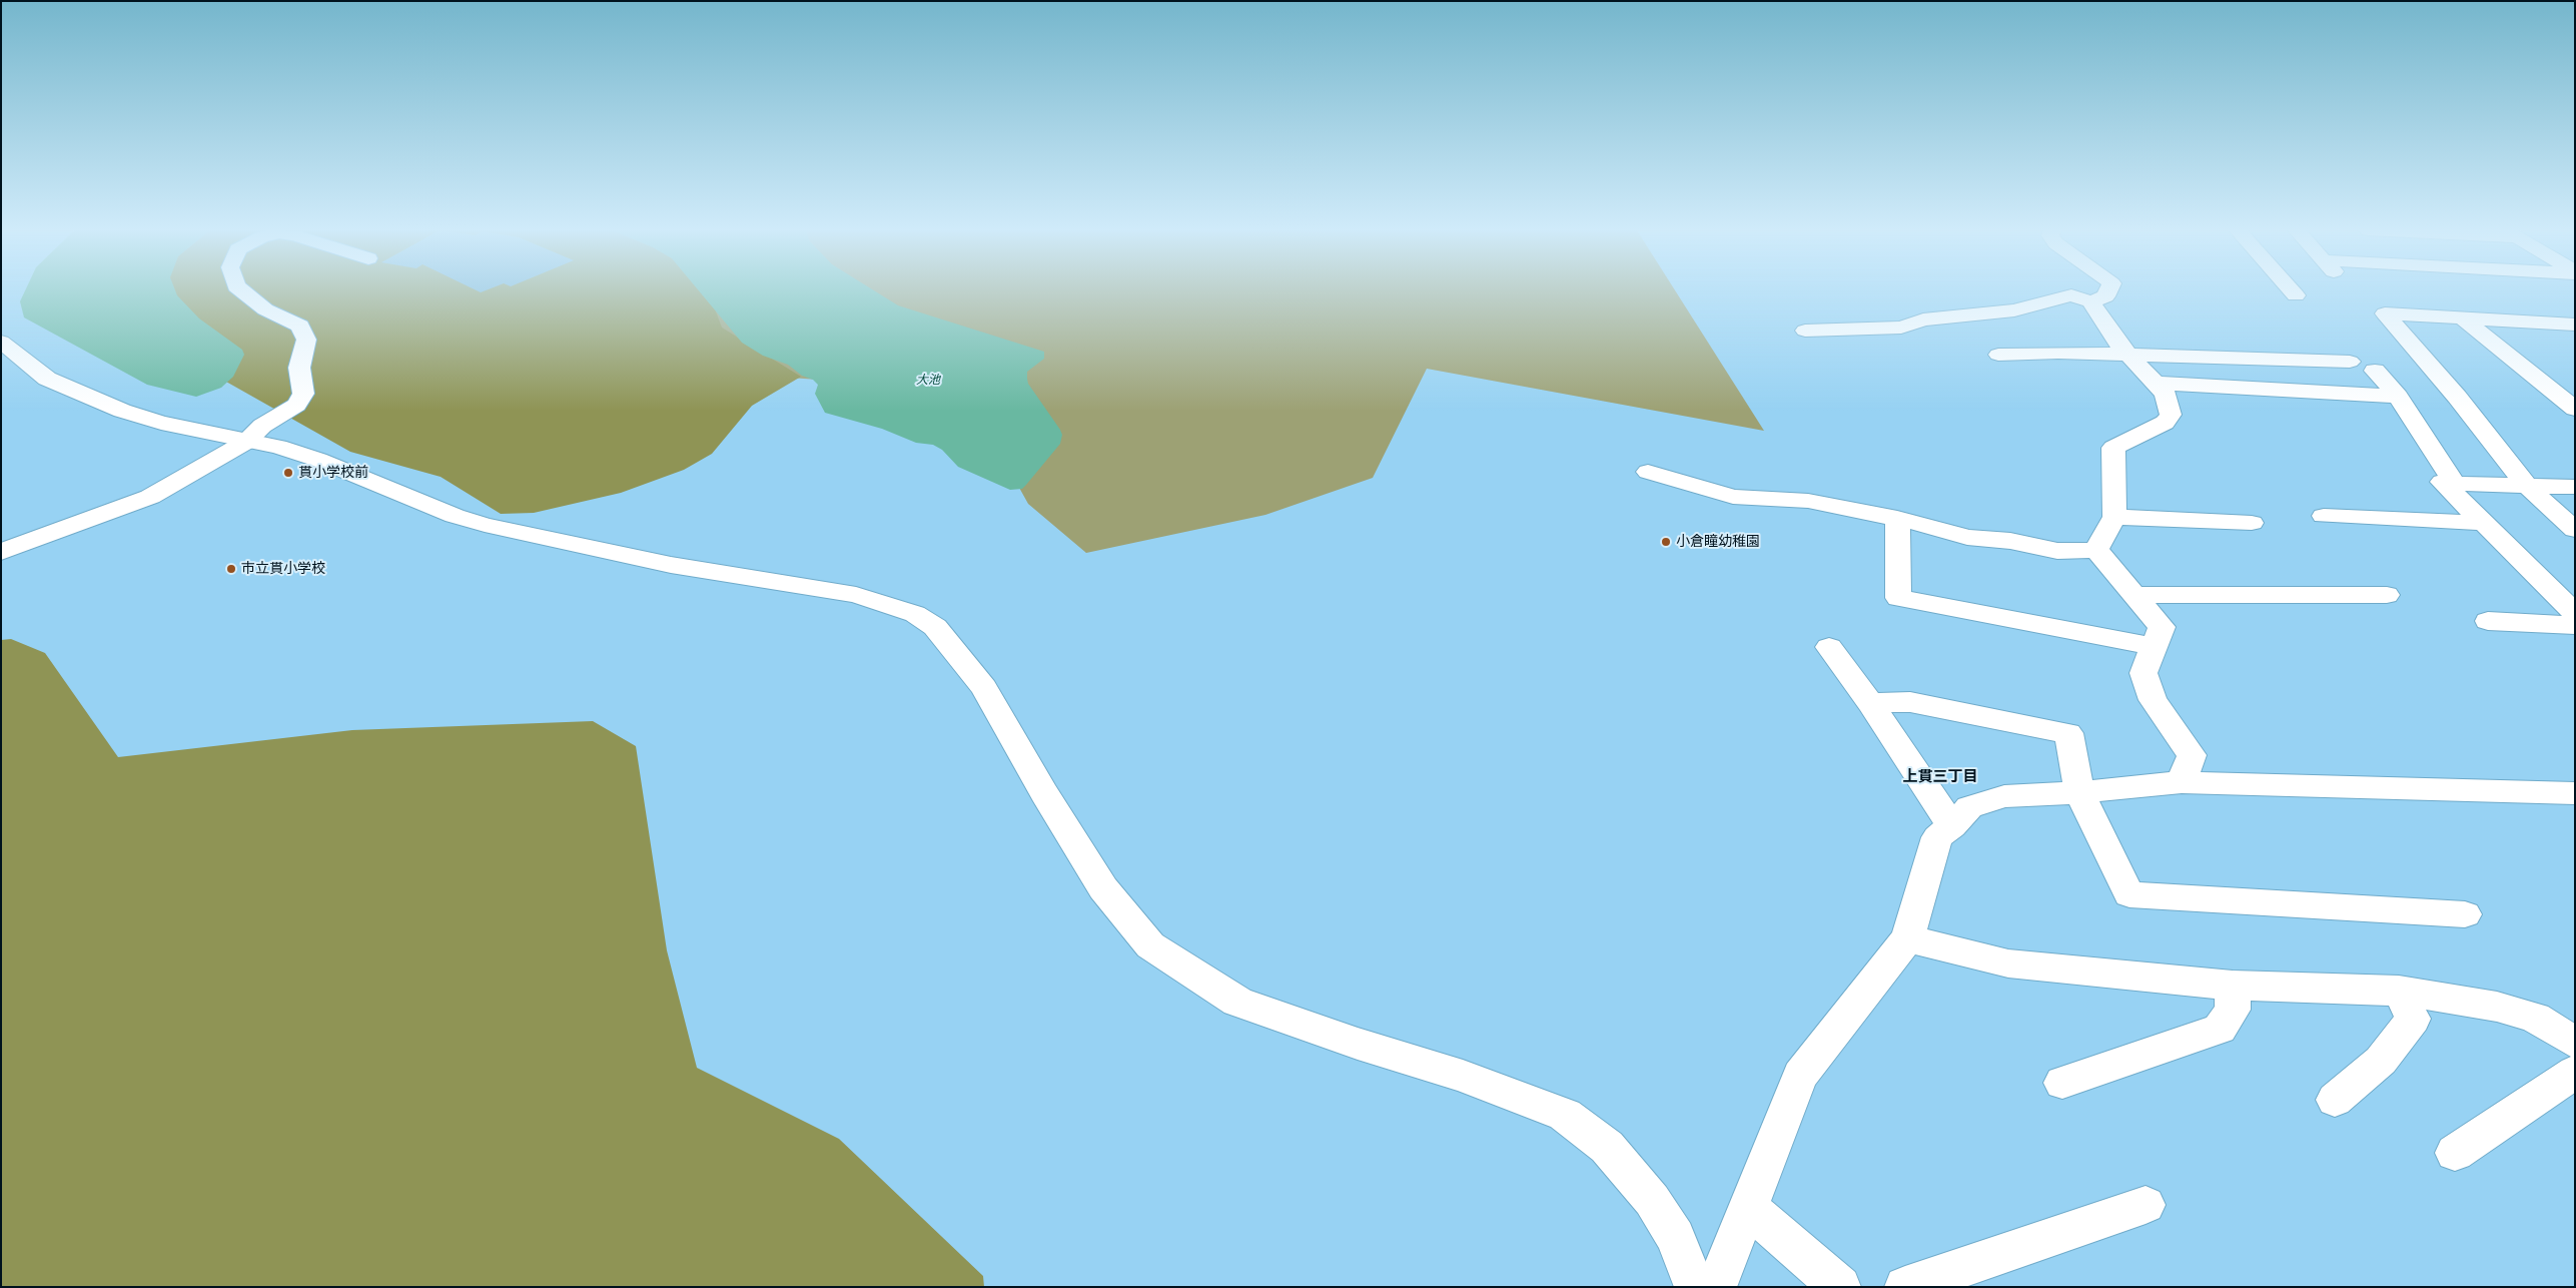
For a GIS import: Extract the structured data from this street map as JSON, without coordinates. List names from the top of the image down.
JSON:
{
  "districts": ["上貫三丁目"],
  "water": ["大池"],
  "places": ["貫小学校前", "小倉瞳幼稚園", "市立貫小学校"]
}
